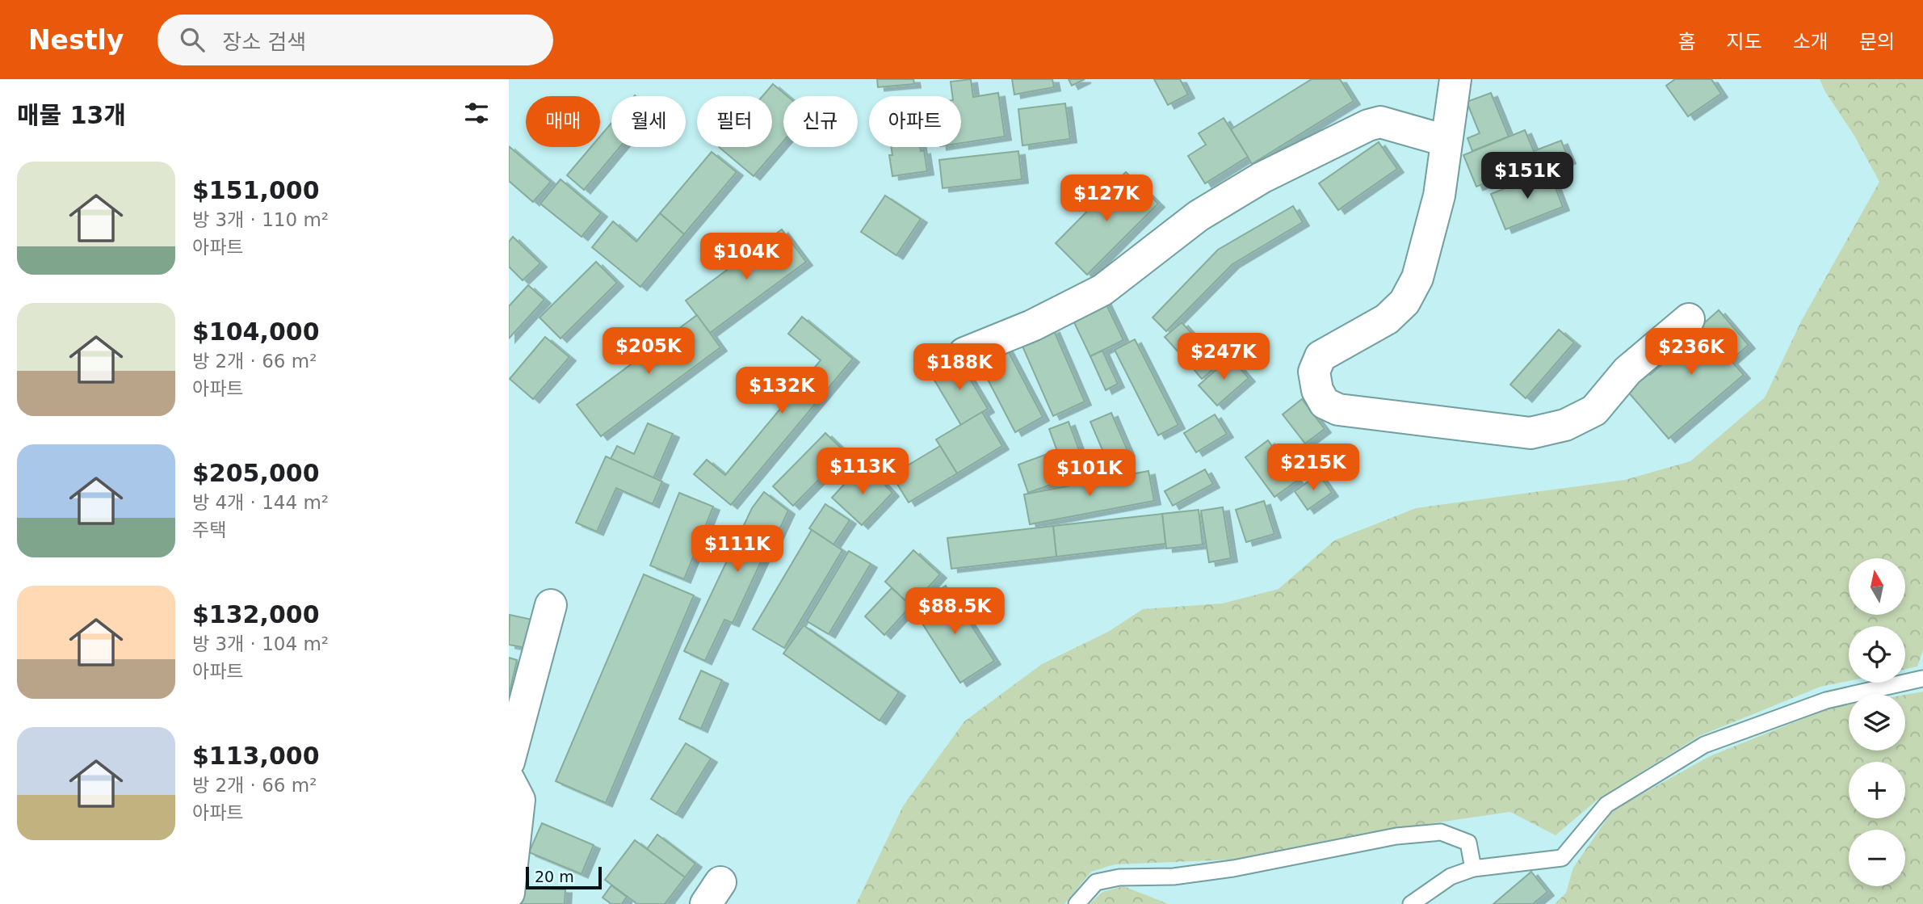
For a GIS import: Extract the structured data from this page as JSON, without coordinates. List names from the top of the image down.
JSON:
{
  "scale_bar": "20 m",
  "north": "top",
  "page": {
    "header": "Nestly",
    "search": "장소 검색",
    "nav": [
      "홈",
      "지도",
      "소개",
      "문의"
    ],
    "heading": "매물 13개",
    "chip": [
      "매매",
      "월세",
      "필터",
      "신규",
      "아파트"
    ],
    "list": [
      {
        "name": "$151,000",
        "note": "방 3개 · 110 m² · 아파트"
      },
      {
        "name": "$104,000",
        "note": "방 2개 · 66 m² · 아파트"
      },
      {
        "name": "$205,000",
        "note": "방 4개 · 144 m² · 주택"
      },
      {
        "name": "$132,000",
        "note": "방 3개 · 104 m² · 아파트"
      },
      {
        "name": "$113,000",
        "note": "방 2개 · 66 m² · 아파트"
      }
    ],
    "price": [
      "$151K",
      "$127K",
      "$104K",
      "$205K",
      "$236K",
      "$247K",
      "$188K",
      "$132K",
      "$215K",
      "$113K",
      "$101K",
      "$111K",
      "$88.5K"
    ],
    "map_buttons": ["+", "−"],
    "scale": "20 m"
  }
}
